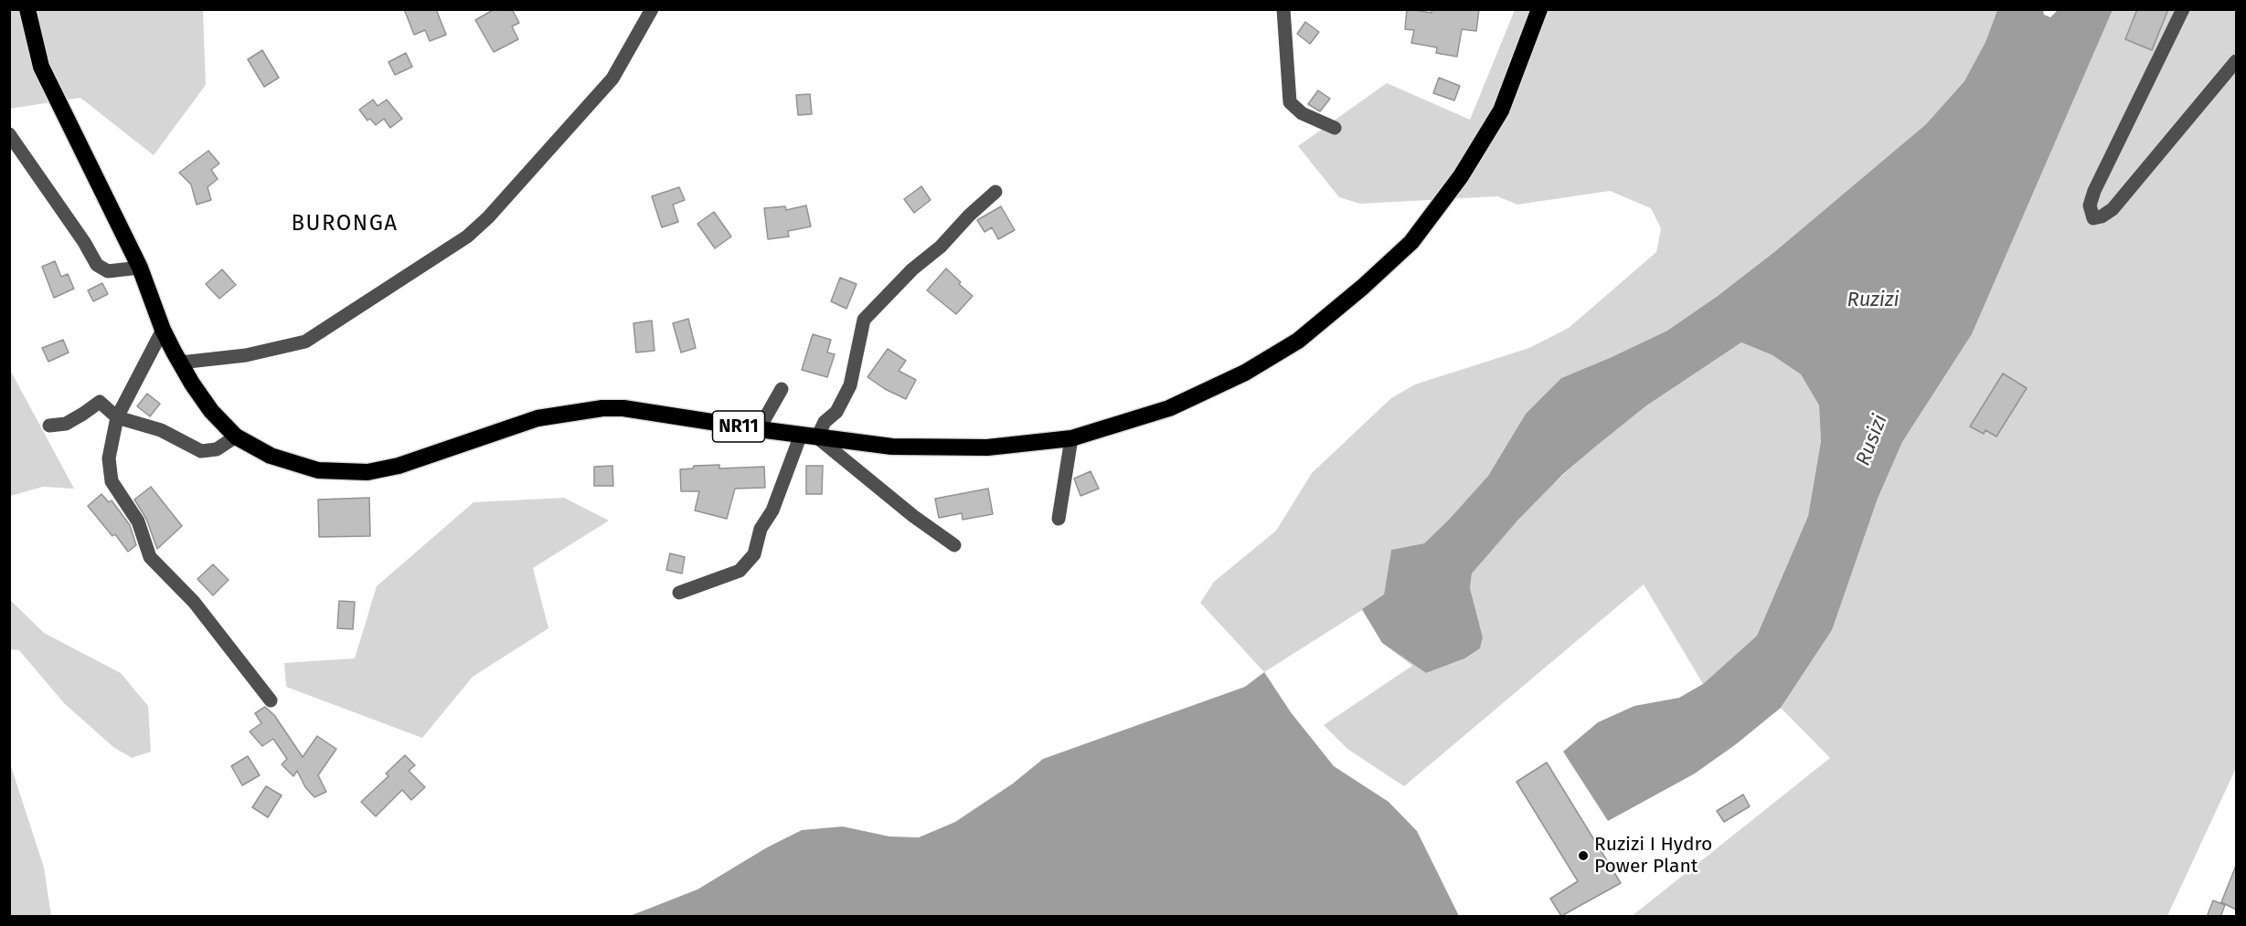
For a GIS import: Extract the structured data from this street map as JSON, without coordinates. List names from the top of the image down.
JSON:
{
  "streets": {
    "highway": ["NR11"]
  },
  "districts": ["BURONGA"],
  "water": ["Ruzizi", "Rusizi"],
  "places": ["Ruzizi I Hydro Power Plant"]
}
